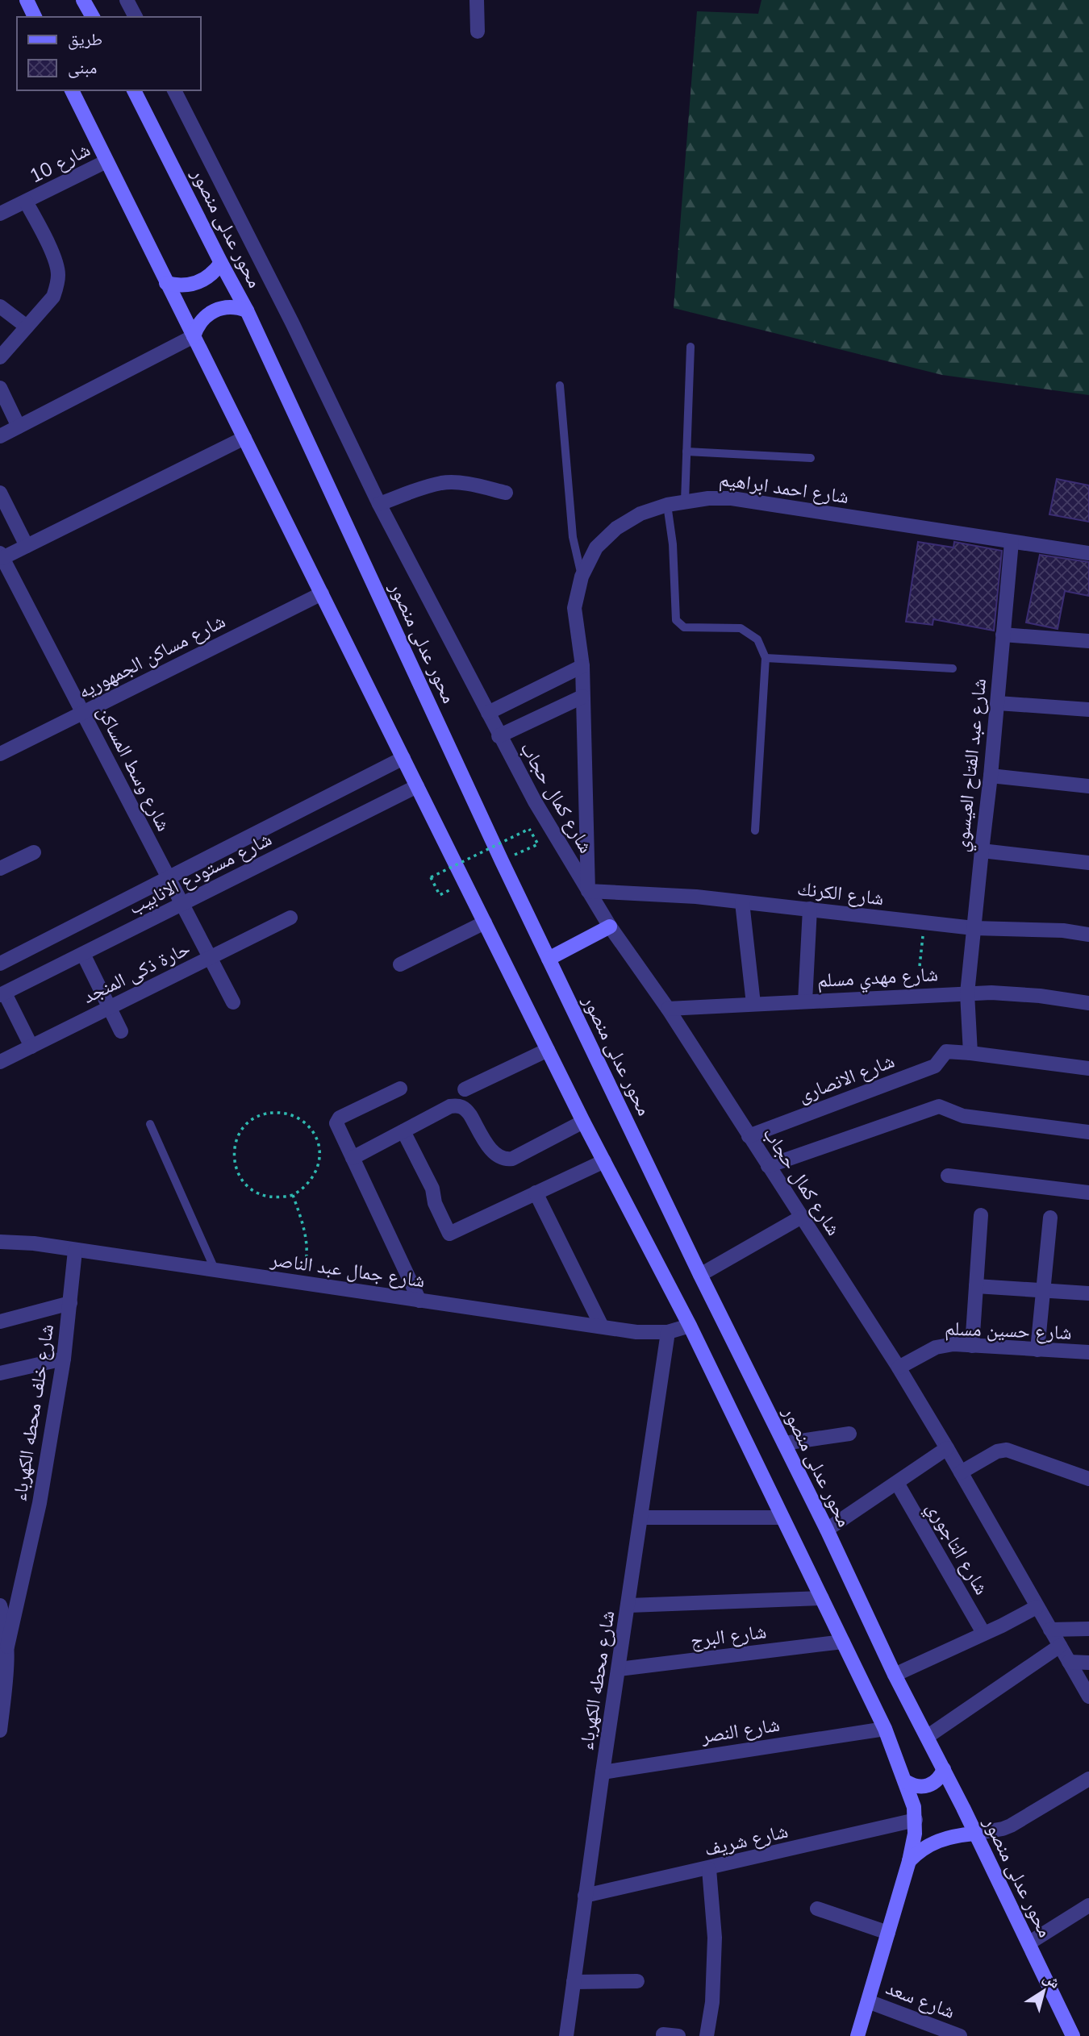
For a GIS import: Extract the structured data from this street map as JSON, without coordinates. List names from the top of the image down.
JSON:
{
  "streets": {
    "main road": ["محور عدلى منصور"],
    "street": [
      "شارع 10",
      "شارع احمد ابراهيم",
      "شارع مساكن الجمهوريه",
      "شارع عبد الفتاح العيسوي",
      "شارع وسط المساكن",
      "شارع كمال حجاب",
      "شارع مستودع الانابيب",
      "شارع الكرنك",
      "حارة ذكى المنجد",
      "شارع مهدي مسلم",
      "شارع الانصارى",
      "شارع جمال عبد الناصر",
      "شارع حسين مسلم",
      "شارع خلف محطه الكهرباء",
      "شارع التاجوري",
      "شارع البرج",
      "شارع محطه الكهرباء",
      "شارع النصر",
      "شارع شريف",
      "شارع سعد"
    ]
  },
  "crossings": [
    ["شارع احمد ابراهيم", "شارع عبد الفتاح العيسوي"],
    ["شارع احمد ابراهيم", "شارع كمال حجاب"],
    ["شارع احمد ابراهيم", "شارع الكرنك"],
    ["شارع مساكن الجمهوريه", "شارع وسط المساكن"],
    ["شارع عبد الفتاح العيسوي", "شارع الكرنك"],
    ["شارع عبد الفتاح العيسوي", "شارع مهدي مسلم"],
    ["شارع عبد الفتاح العيسوي", "شارع الانصارى"],
    ["شارع وسط المساكن", "شارع مستودع الانابيب"],
    ["شارع وسط المساكن", "حارة ذكى المنجد"],
    ["شارع كمال حجاب", "شارع الكرنك"],
    ["شارع كمال حجاب", "شارع مهدي مسلم"],
    ["شارع كمال حجاب", "شارع الانصارى"],
    ["شارع كمال حجاب", "شارع حسين مسلم"],
    ["شارع جمال عبد الناصر", "شارع خلف محطه الكهرباء"],
    ["شارع جمال عبد الناصر", "شارع محطه الكهرباء"],
    ["شارع البرج", "شارع محطه الكهرباء"],
    ["شارع محطه الكهرباء", "شارع النصر"],
    ["شارع محطه الكهرباء", "شارع شريف"]
  ],
  "legend": ["طريق", "مبنى"],
  "north": "top right"
}
